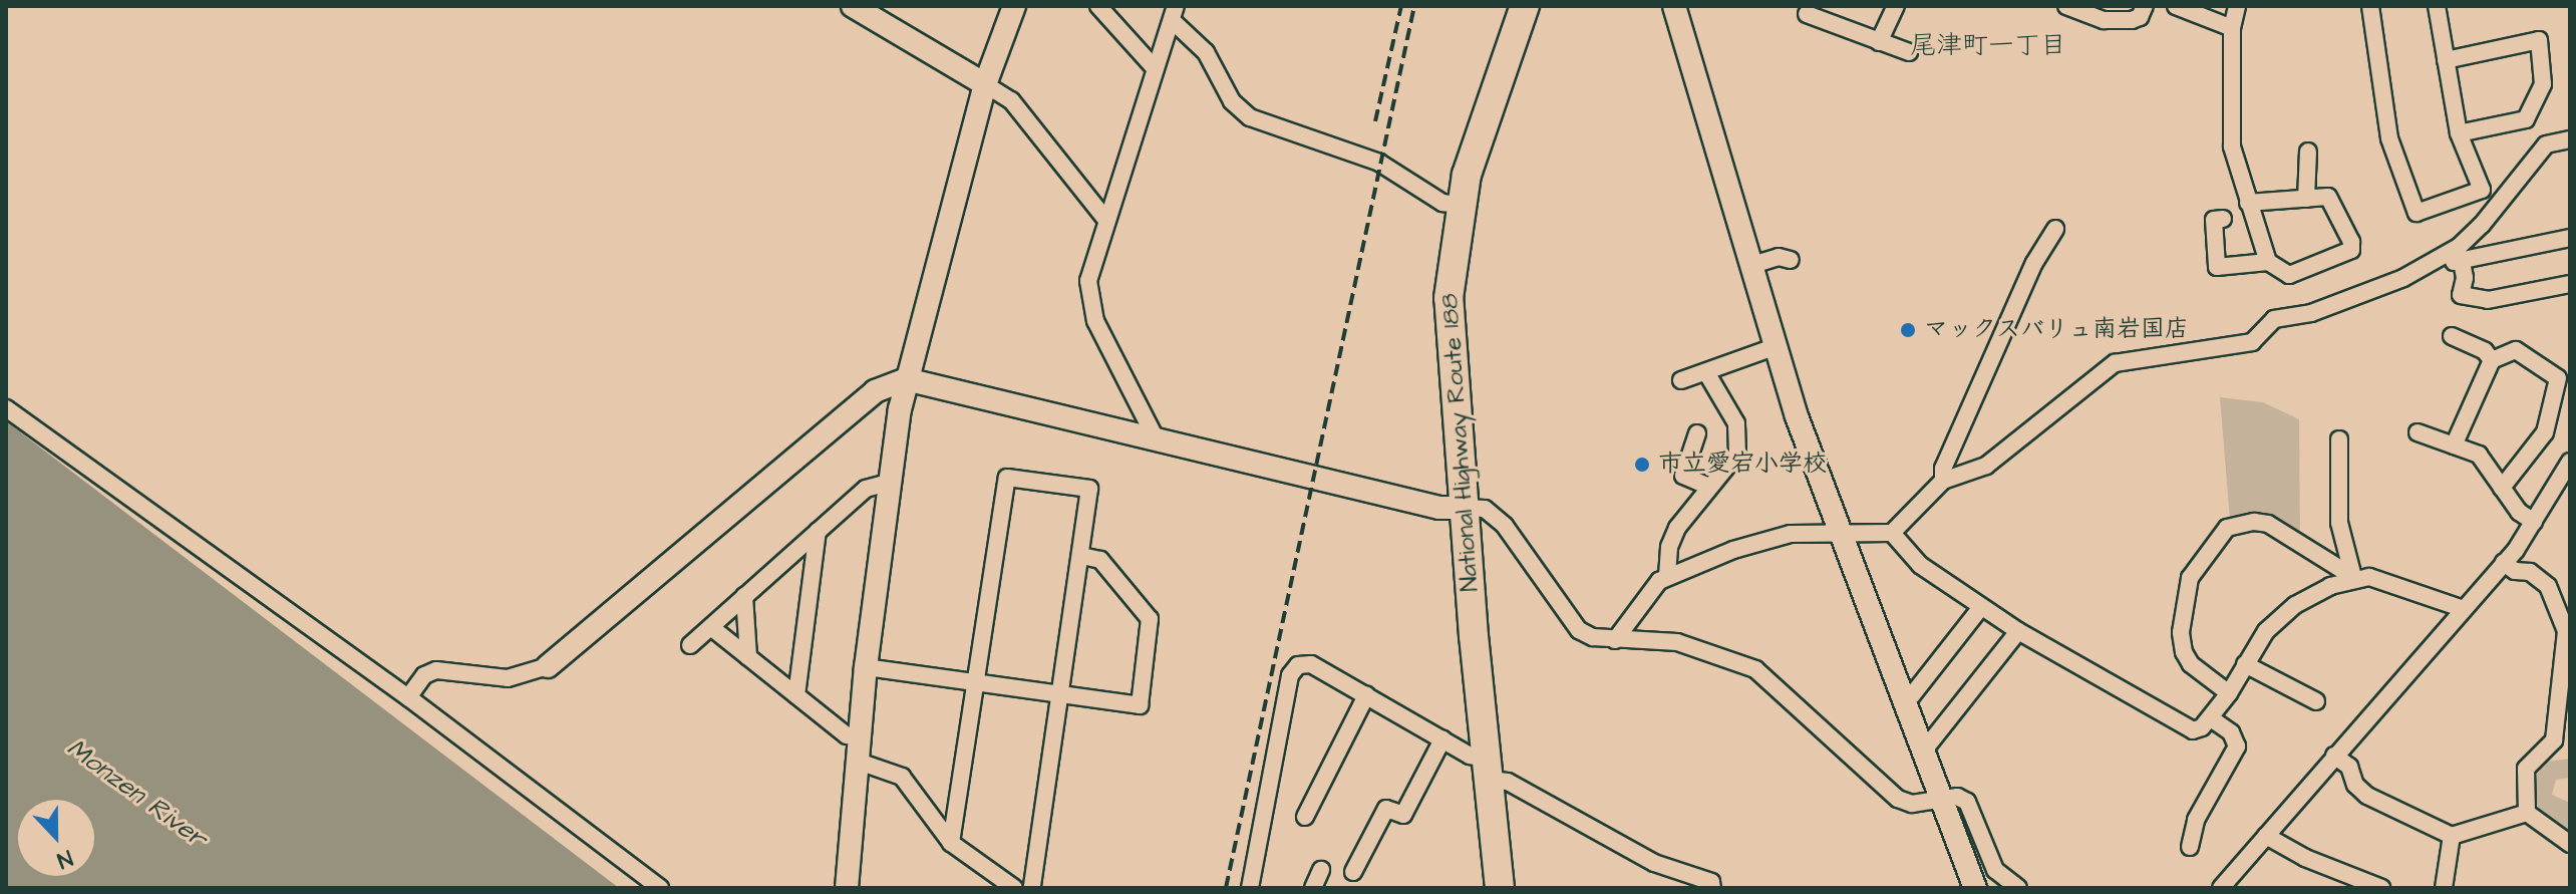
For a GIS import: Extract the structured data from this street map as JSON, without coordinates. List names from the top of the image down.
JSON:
{
  "streets": {
    "highway": ["National Highway Route 188"]
  },
  "districts": ["尾津町一丁目"],
  "water": ["Monzen River"],
  "places": ["マックスバリュ南岩国店", "市立愛宕小学校"],
  "north": "bottom"
}
